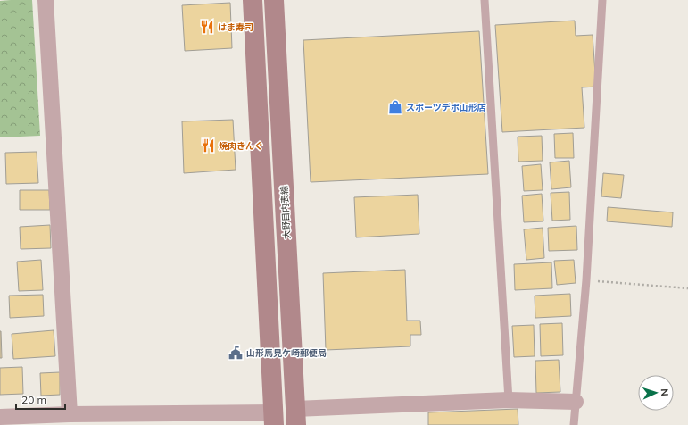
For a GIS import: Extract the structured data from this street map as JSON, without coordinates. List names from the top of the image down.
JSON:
{
  "streets": {
    "main road": ["大野目内表線"]
  },
  "places": {
    "restaurant": ["はま寿司", "焼肉きんぐ"],
    "shop": ["スポーツデポ山形店"],
    "public building": ["山形馬見ケ崎郵便局"]
  },
  "scale_bar": "20 m",
  "north": "right"
}
